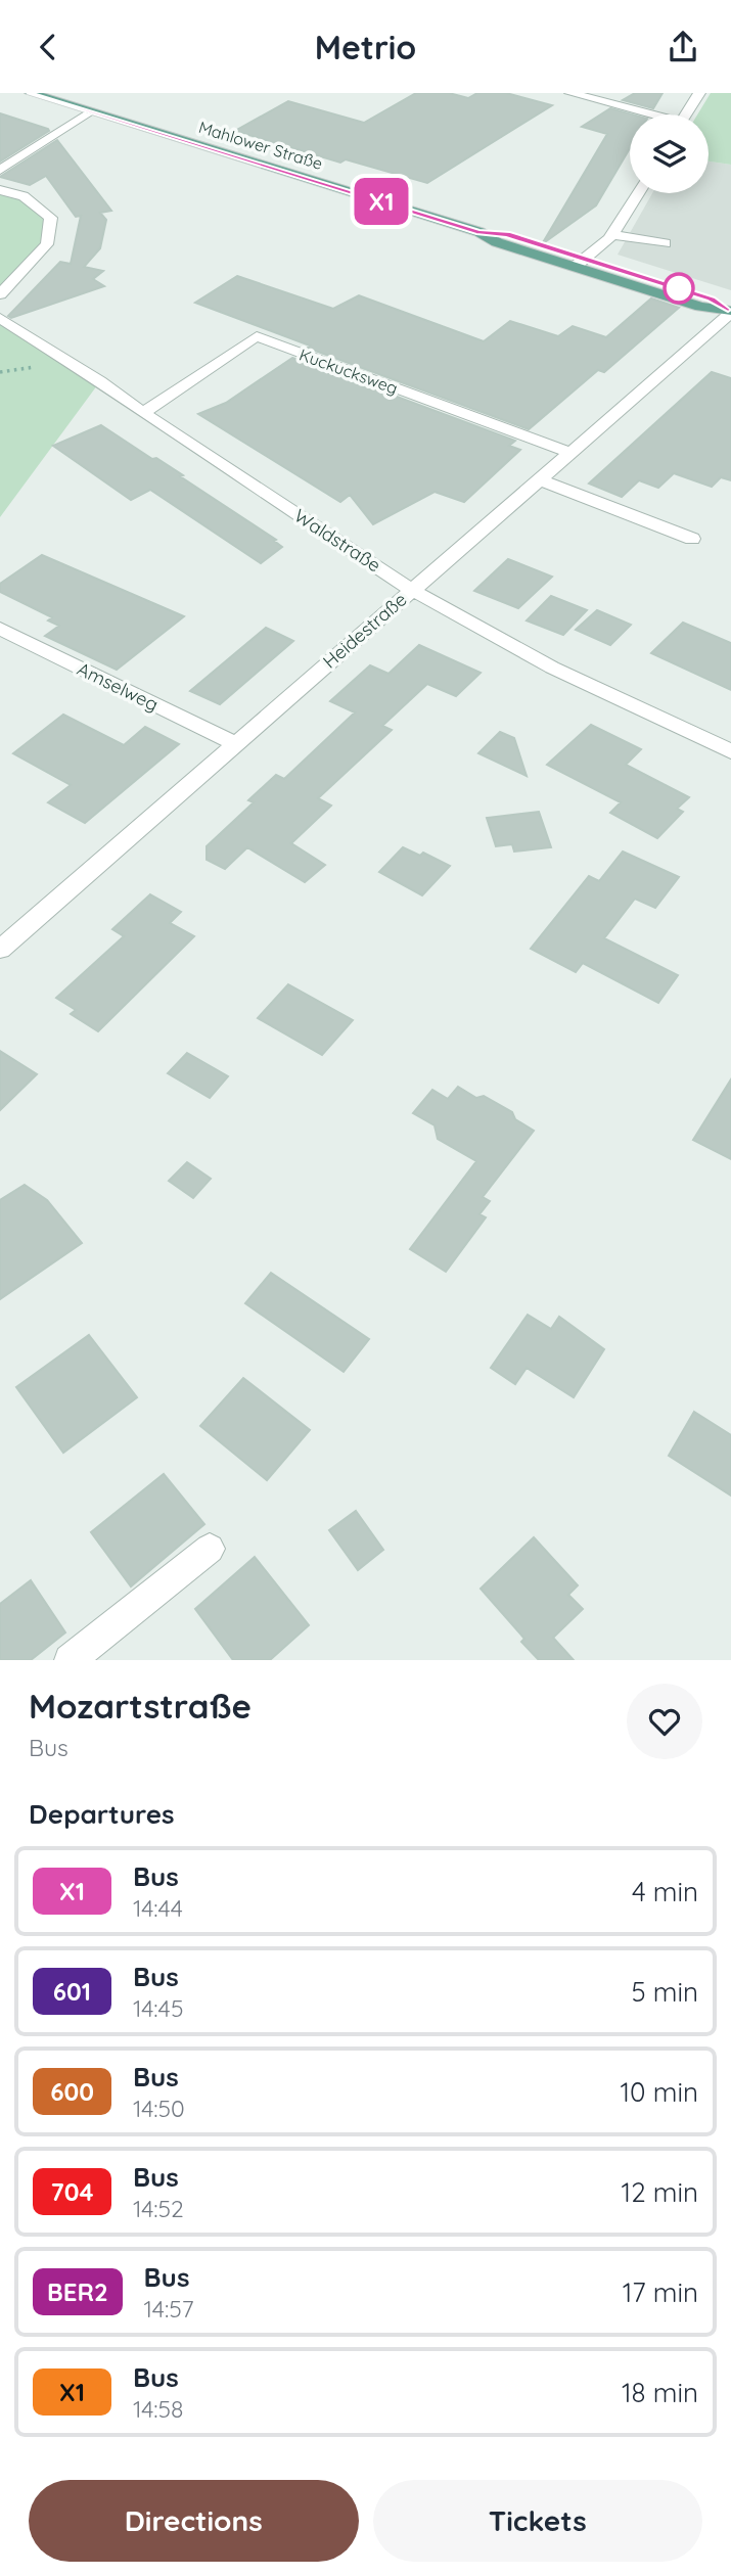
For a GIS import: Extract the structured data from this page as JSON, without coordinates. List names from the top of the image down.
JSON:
{
  "streets": {
    "main road": ["Mahlower Straße"],
    "street": [
      "Kuckucksweg",
      "Waldstraße",
      "Heidestraße",
      "Amselweg"
    ]
  },
  "crossings": [
    ["Mahlower Straße", "Heidestraße"],
    ["Kuckucksweg", "Waldstraße"],
    ["Kuckucksweg", "Heidestraße"],
    ["Waldstraße", "Heidestraße"],
    ["Heidestraße", "Amselweg"]
  ],
  "lines": ["bus line X1"],
  "page": {
    "header": "Metrio",
    "on_map": "X1",
    "heading": [
      ["Mozartstraße", "Bus"],
      "Departures"
    ],
    "list": [
      {
        "mark": "X1",
        "name": "Bus",
        "note": "14:44",
        "value": "4 min"
      },
      {
        "mark": "601",
        "name": "Bus",
        "note": "14:45",
        "value": "5 min"
      },
      {
        "mark": "600",
        "name": "Bus",
        "note": "14:50",
        "value": "10 min"
      },
      {
        "mark": "704",
        "name": "Bus",
        "note": "14:52",
        "value": "12 min"
      },
      {
        "mark": "BER2",
        "name": "Bus",
        "note": "14:57",
        "value": "17 min"
      },
      {
        "mark": "X1",
        "name": "Bus",
        "note": "14:58",
        "value": "18 min"
      }
    ],
    "buttons": ["Directions", "Tickets"]
  }
}
